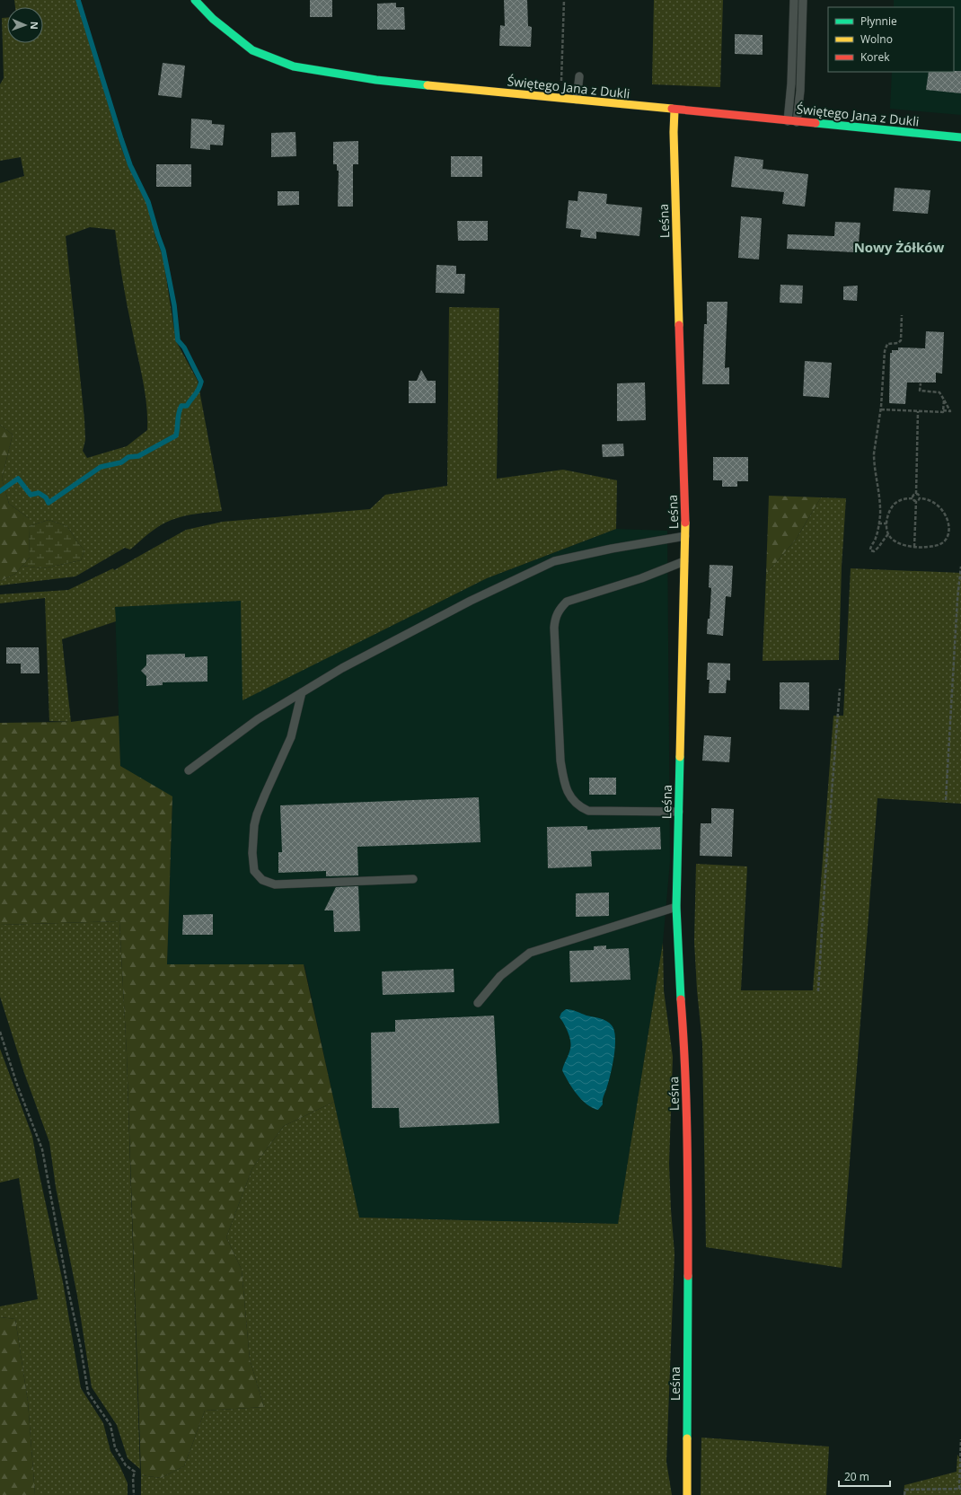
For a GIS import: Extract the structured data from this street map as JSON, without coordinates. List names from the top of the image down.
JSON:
{
  "streets": {
    "street": ["Świętego Jana z Dukli", "Leśna"]
  },
  "crossings": [
    ["Świętego Jana z Dukli", "Leśna"]
  ],
  "districts": ["Nowy Żółków"],
  "legend": ["Płynnie", "Wolno", "Korek"],
  "scale_bar": "20 m",
  "north": "right"
}
